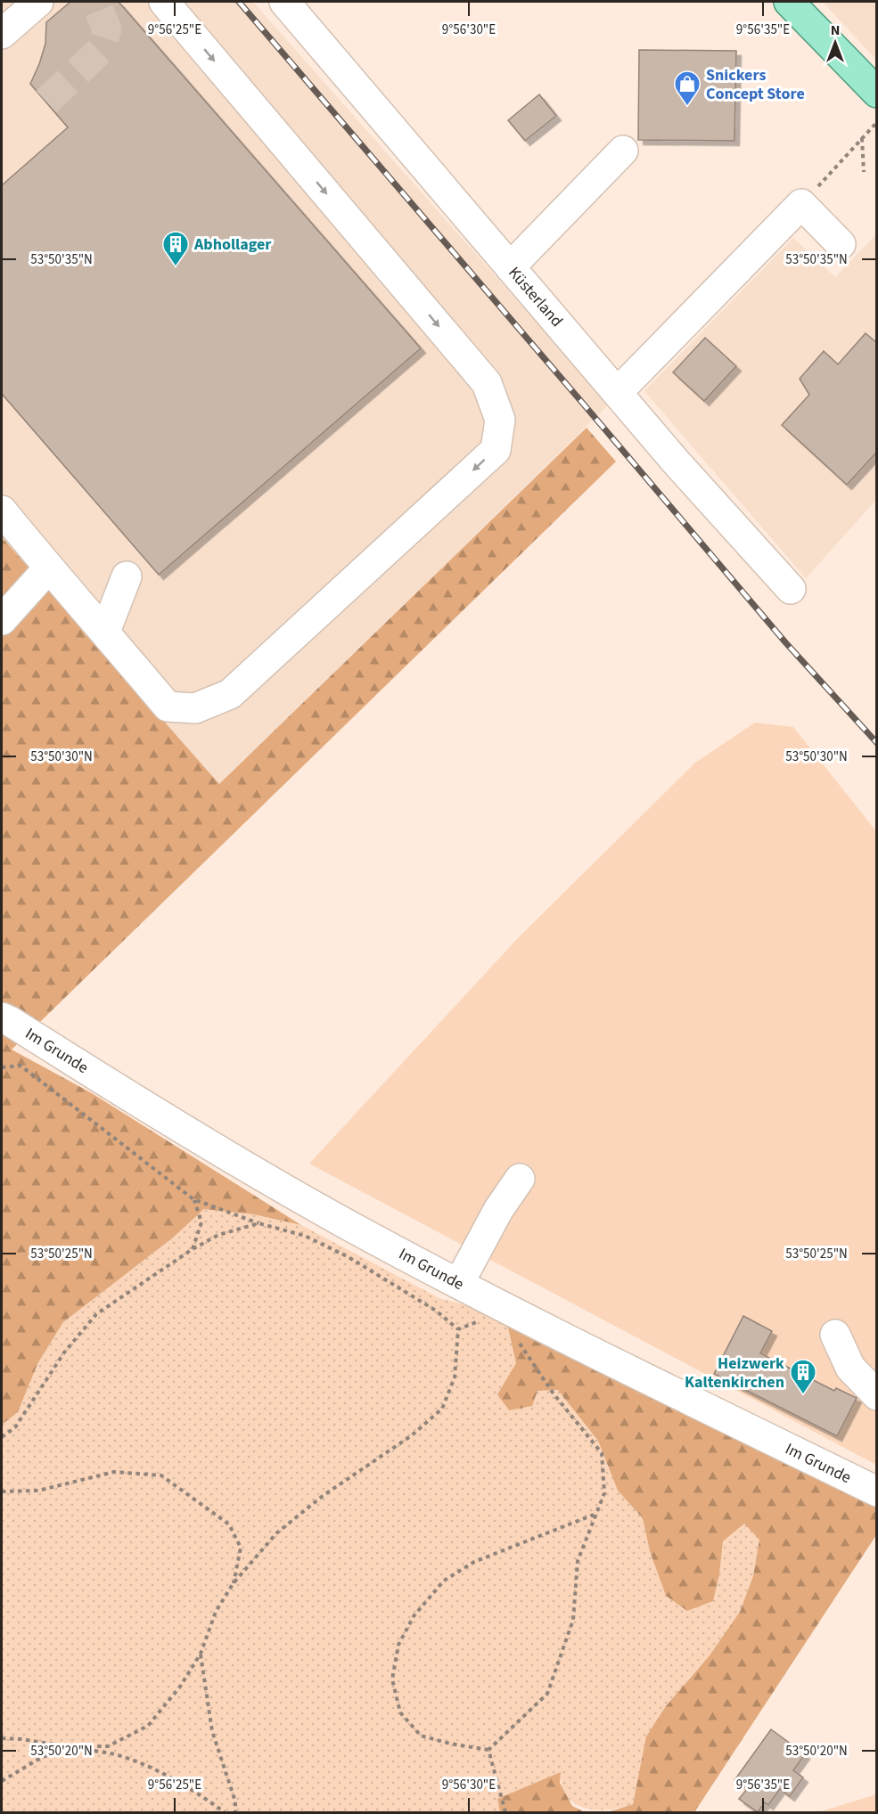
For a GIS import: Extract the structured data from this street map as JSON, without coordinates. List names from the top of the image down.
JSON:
{
  "streets": {
    "street": ["Küsterland", "Im Grunde"]
  },
  "places": {
    "shop": ["Snickers Concept Store"],
    "building": ["Abhollager", "Heizwerk Kaltenkirchen"]
  },
  "north": "top",
  "coordinates": [
    "9°56'25\"E",
    "9°56'30\"E",
    "9°56'35\"E",
    "53°50'35\"N",
    "53°50'30\"N",
    "53°50'25\"N",
    "53°50'20\"N"
  ]
}
